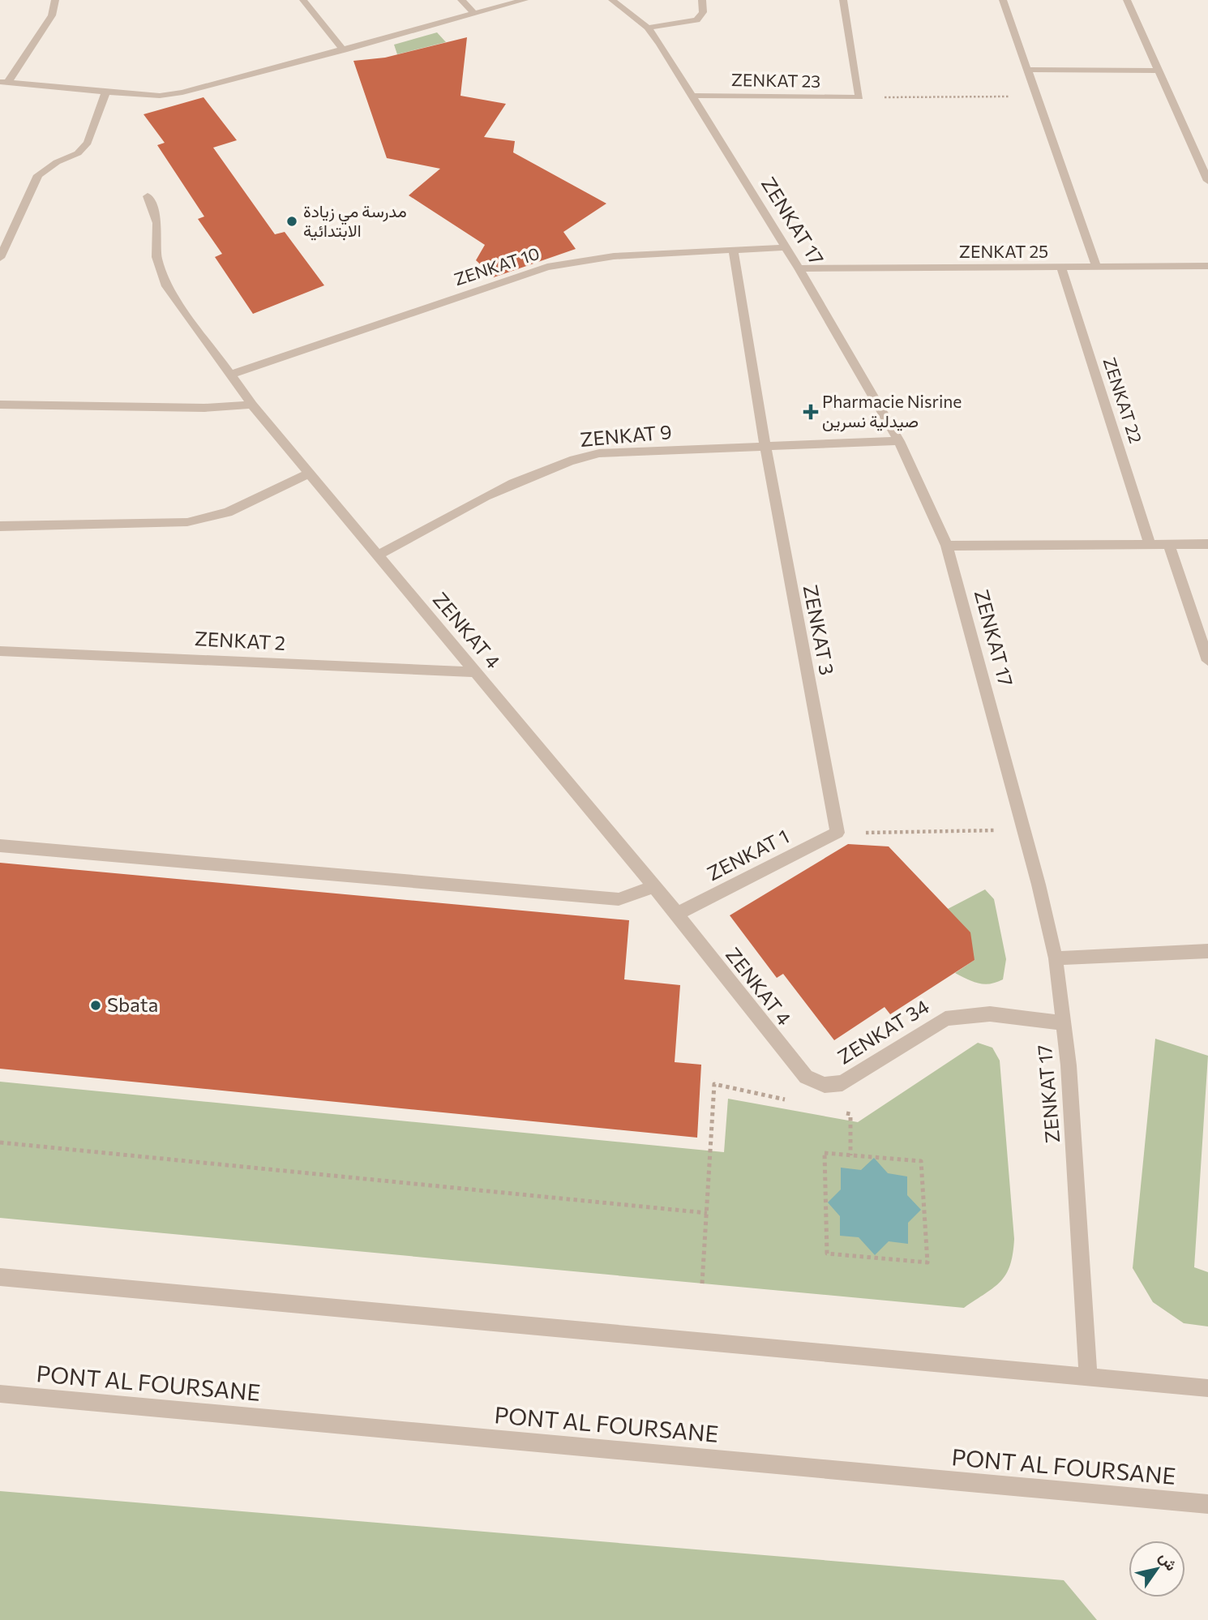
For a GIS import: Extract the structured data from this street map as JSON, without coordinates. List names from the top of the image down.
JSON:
{
  "streets": {
    "street": [
      "ZENKAT 23",
      "ZENKAT 17",
      "ZENKAT 25",
      "ZENKAT 10",
      "ZENKAT 22",
      "ZENKAT 9",
      "ZENKAT 3",
      "ZENKAT 4",
      "ZENKAT 2",
      "ZENKAT 1",
      "ZENKAT 34",
      "PONT AL FOURSANE"
    ]
  },
  "crossings": [
    ["ZENKAT 23", "ZENKAT 17"],
    ["ZENKAT 17", "ZENKAT 25"],
    ["ZENKAT 17", "ZENKAT 10"],
    ["ZENKAT 17", "ZENKAT 9"],
    ["ZENKAT 17", "ZENKAT 34"],
    ["ZENKAT 25", "ZENKAT 22"],
    ["ZENKAT 10", "ZENKAT 3"],
    ["ZENKAT 10", "ZENKAT 4"],
    ["ZENKAT 9", "ZENKAT 3"],
    ["ZENKAT 9", "ZENKAT 4"],
    ["ZENKAT 3", "ZENKAT 1"],
    ["ZENKAT 4", "ZENKAT 2"],
    ["ZENKAT 4", "ZENKAT 1"],
    ["ZENKAT 4", "ZENKAT 34"]
  ],
  "places": {
    "other": ["مدرسة مي زيادة الابتدائية", "Sbata"],
    "health": ["Pharmacie Nisrine صيدلية نسرين"]
  },
  "north": "top right"
}
